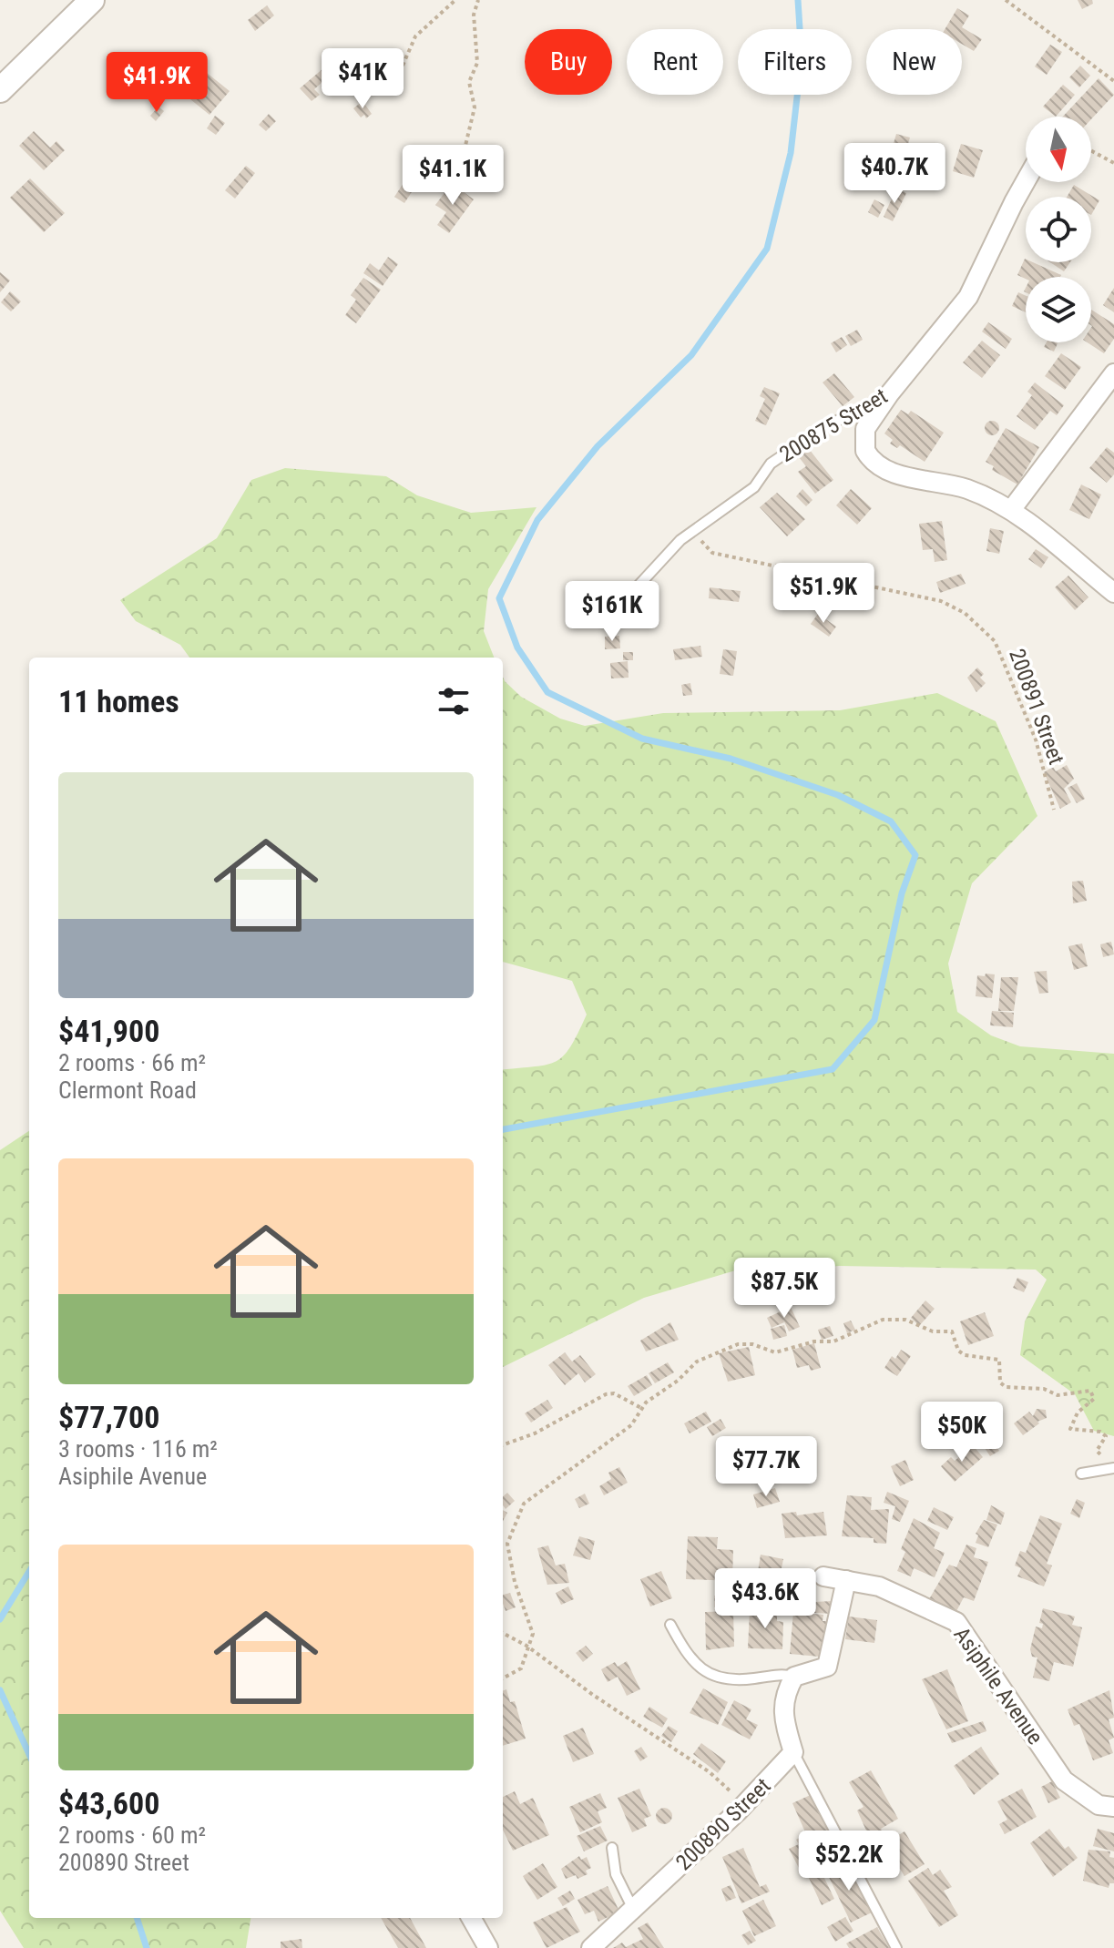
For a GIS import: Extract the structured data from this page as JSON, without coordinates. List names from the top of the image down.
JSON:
{
  "streets": {
    "street": ["200875 Street", "Asiphile Avenue", "200890 Street"],
    "path": ["200891 Street"]
  },
  "crossings": [
    ["200875 Street", "200891 Street"]
  ],
  "north": "bottom",
  "page": {
    "chip": [
      "Buy",
      "Rent",
      "Filters",
      "New"
    ],
    "price": [
      "$41K",
      "$41.9K",
      "$40.7K",
      "$41.1K",
      "$51.9K",
      "$161K",
      "$87.5K",
      "$50K",
      "$77.7K",
      "$43.6K",
      "$52.2K"
    ],
    "heading": "11 homes",
    "list": [
      {
        "name": "$41,900",
        "note": "2 rooms · 66 m² · Clermont Road"
      },
      {
        "name": "$77,700",
        "note": "3 rooms · 116 m² · Asiphile Avenue"
      },
      {
        "name": "$43,600",
        "note": "2 rooms · 60 m² · 200890 Street"
      }
    ]
  }
}
